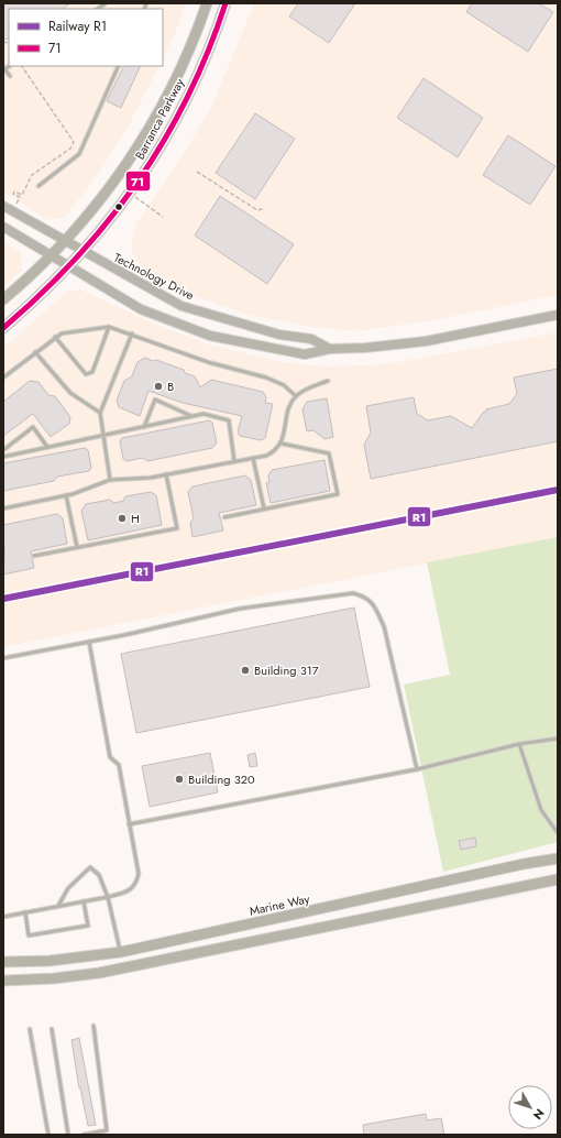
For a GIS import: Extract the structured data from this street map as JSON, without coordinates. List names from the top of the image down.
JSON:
{
  "streets": {
    "main road": ["Barranca Parkway", "Marine Way"],
    "street": ["Technology Drive"]
  },
  "crossings": [
    ["Barranca Parkway", "Technology Drive"]
  ],
  "places": [
    "B",
    "H",
    "Building 317",
    "Building 320"
  ],
  "lines": ["transit line 71", "rail line R1"],
  "legend": ["Railway R1", "71"],
  "north": "bottom right"
}
